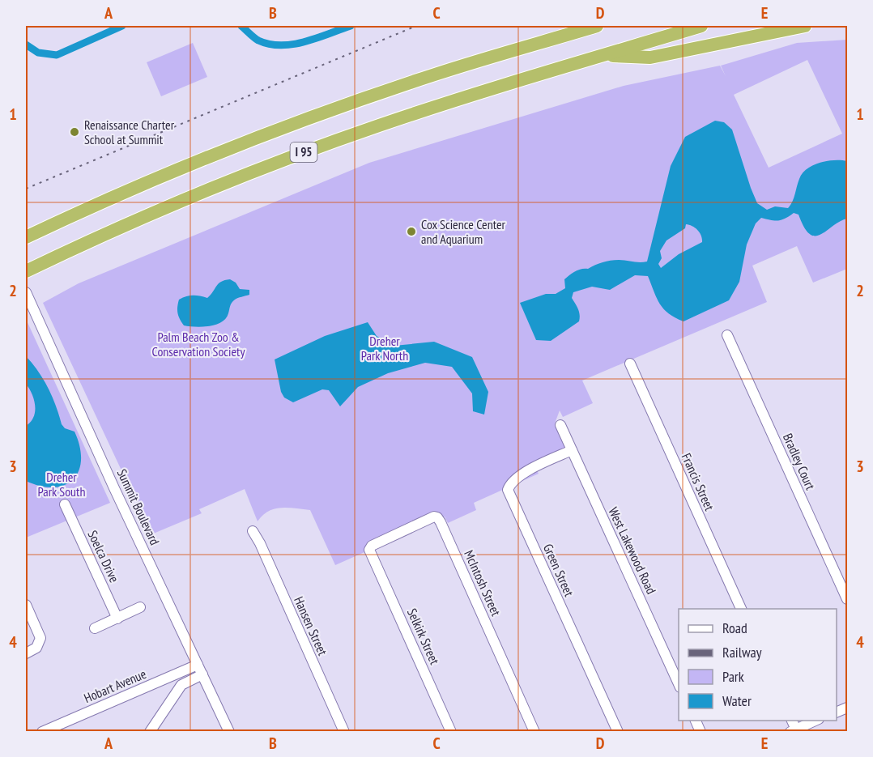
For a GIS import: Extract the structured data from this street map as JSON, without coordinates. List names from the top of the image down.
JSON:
{
  "streets": {
    "highway": ["I 95"],
    "street": [
      "Bradley Court",
      "Francis Street",
      "Summit Boulevard",
      "West Lakewood Road",
      "Soelca Drive",
      "Green Street",
      "McIntosh Street",
      "Hansen Street",
      "Selkirk Street",
      "Hobart Avenue"
    ]
  },
  "crossings": [
    ["Summit Boulevard", "Hobart Avenue"],
    ["West Lakewood Road", "Green Street"],
    ["McIntosh Street", "Selkirk Street"]
  ],
  "parks": ["Palm Beach Zoo & Conservation Society", "Dreher Park North", "Dreher Park South"],
  "places": ["Renaissance Charter School at Summit", "Cox Science Center and Aquarium"],
  "legend": [
    "Road",
    "Railway",
    "Park",
    "Water"
  ],
  "grid": {
    "columns": [
      "A",
      "B",
      "C",
      "D",
      "E"
    ],
    "rows": [
      "1",
      "2",
      "3",
      "4"
    ]
  }
}
